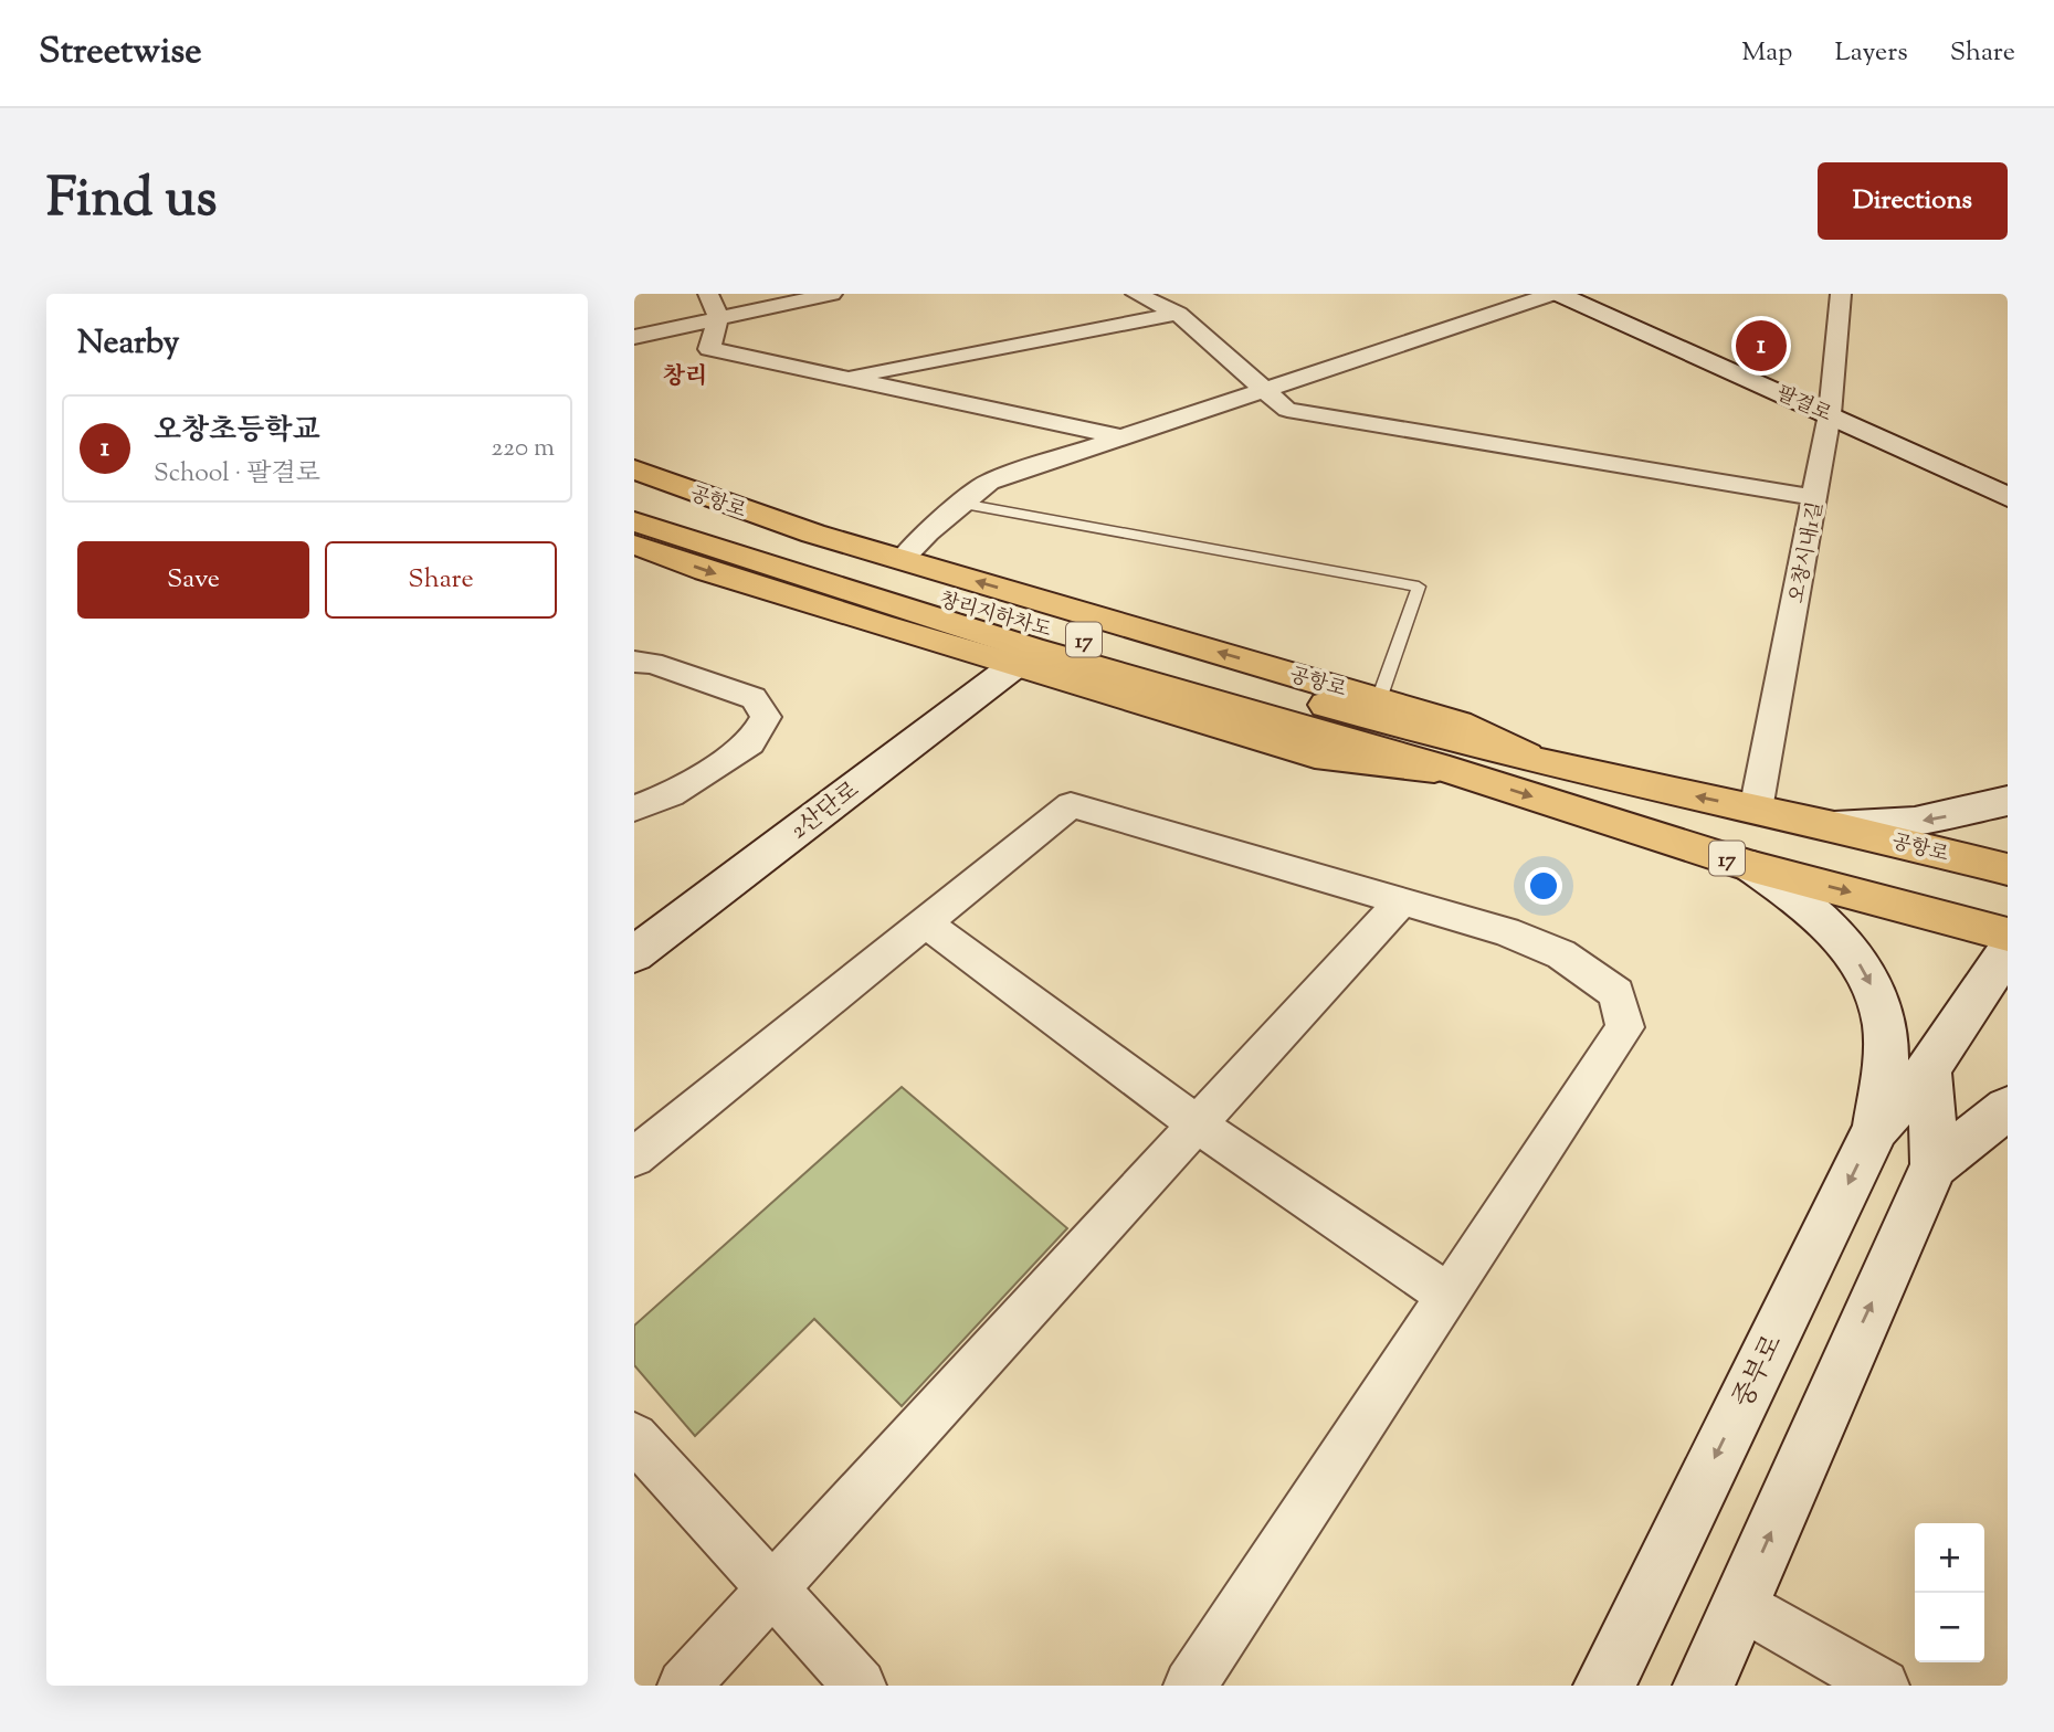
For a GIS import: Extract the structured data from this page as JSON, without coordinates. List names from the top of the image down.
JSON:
{
  "streets": {
    "main road": [
      "팔결로",
      "공항로",
      "창리지하차도",
      "17",
      "2산단로",
      "중부로"
    ],
    "street": ["오창시내1길"]
  },
  "crossings": [
    ["팔결로", "오창시내1길"],
    ["공항로", "오창시내1길"],
    ["공항로", "창리지하차도"],
    ["창리지하차도", "17"]
  ],
  "districts": ["창리"],
  "page": {
    "header": "Streetwise",
    "nav": ["Map", "Layers", "Share"],
    "title": "Find us",
    "buttons": [
      "Directions",
      ["Save", "Share"]
    ],
    "heading": "Nearby",
    "pins": "1",
    "list": [
      {
        "mark": "1",
        "name": "오창초등학교",
        "note": "School · 팔결로",
        "value": "220 m"
      }
    ],
    "map_buttons": ["+", "−"]
  }
}
